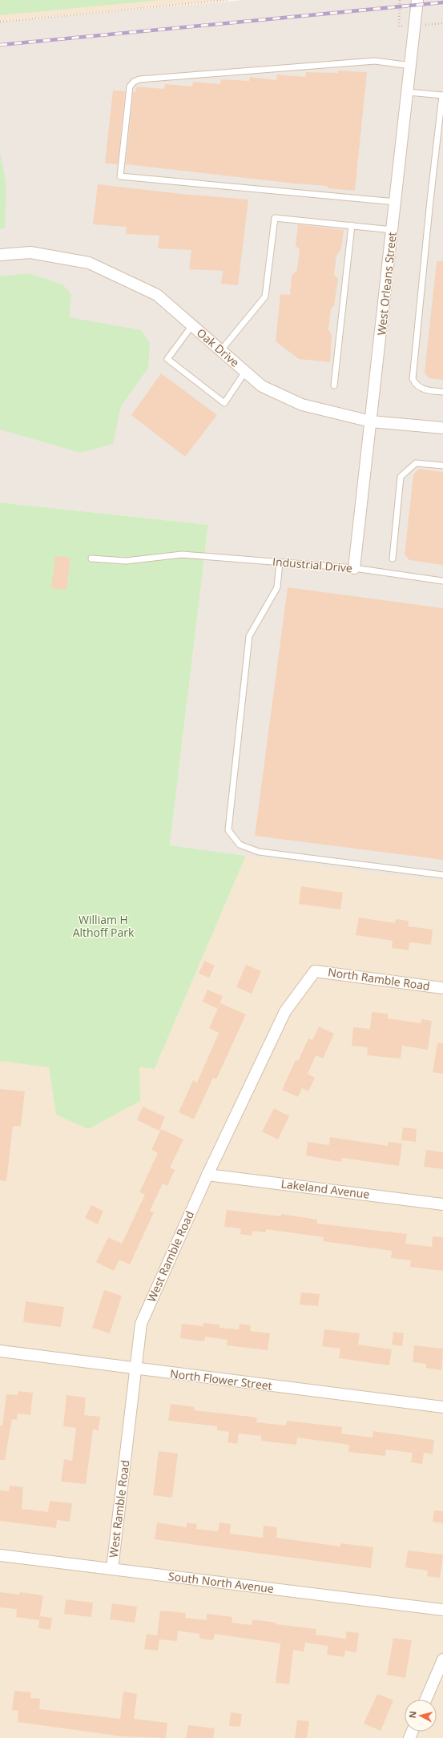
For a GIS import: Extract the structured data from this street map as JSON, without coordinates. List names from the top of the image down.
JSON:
{
  "streets": {
    "street": [
      "West Orleans Street",
      "Oak Drive",
      "North Ramble Road",
      "Lakeland Avenue",
      "West Ramble Road",
      "North Flower Street",
      "South North Avenue"
    ],
    "lane": ["Industrial Drive"]
  },
  "crossings": [
    ["West Orleans Street", "Oak Drive"],
    ["West Orleans Street", "Industrial Drive"],
    ["North Ramble Road", "West Ramble Road"],
    ["Lakeland Avenue", "West Ramble Road"],
    ["West Ramble Road", "North Flower Street"],
    ["West Ramble Road", "South North Avenue"]
  ],
  "parks": ["William H Althoff Park"],
  "north": "left"
}
